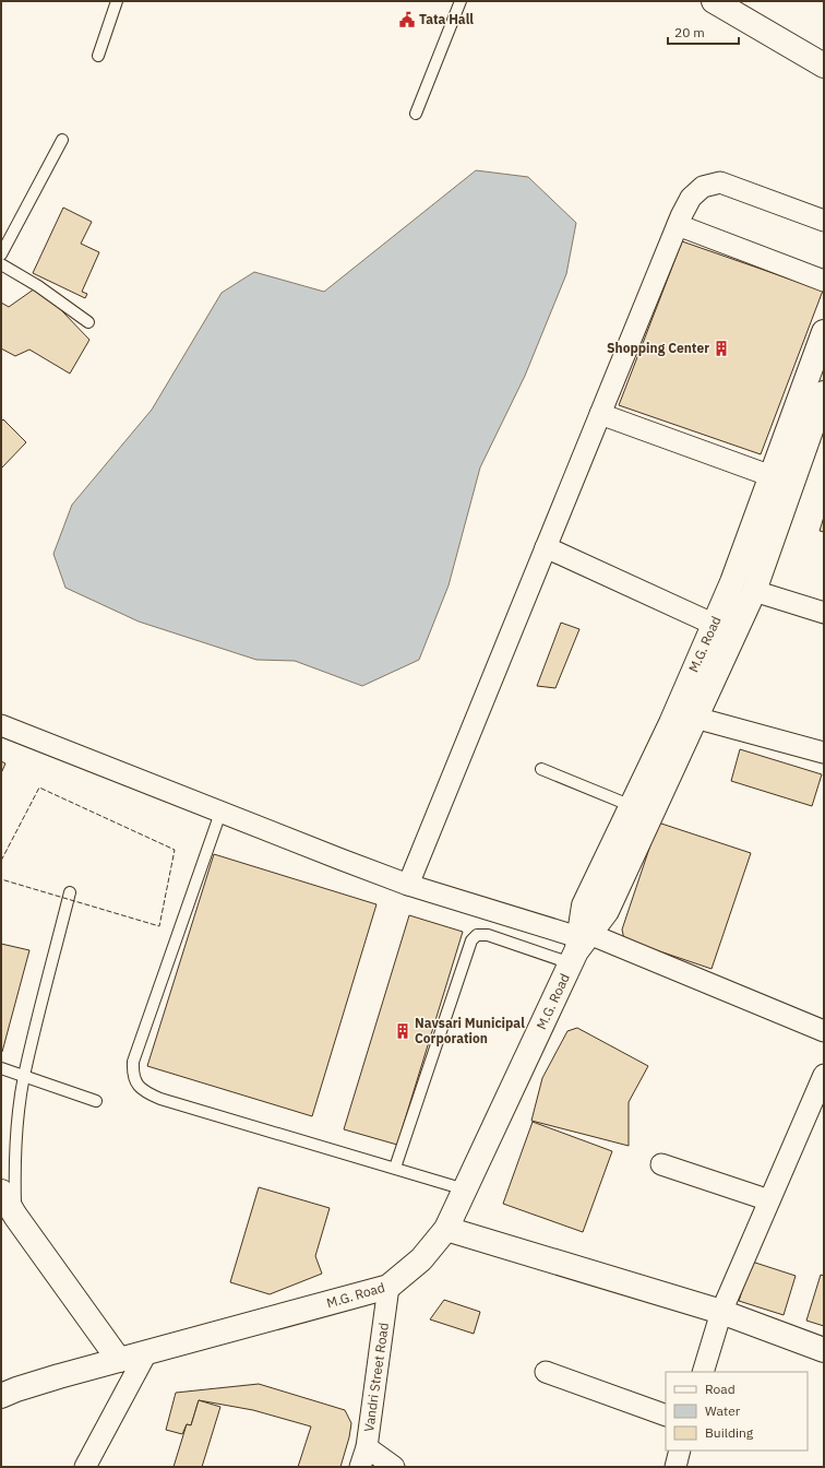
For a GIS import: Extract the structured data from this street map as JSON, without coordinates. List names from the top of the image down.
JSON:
{
  "streets": {
    "main road": ["M.G. Road"],
    "street": ["Vandri Street Road"]
  },
  "crossings": [
    ["M.G. Road", "Vandri Street Road"]
  ],
  "places": {
    "public building": ["Tata Hall"],
    "building": ["Shopping Center", "Navsari Municipal Corporation"]
  },
  "legend": ["Road", "Water", "Building"],
  "scale_bar": "20 m"
}
